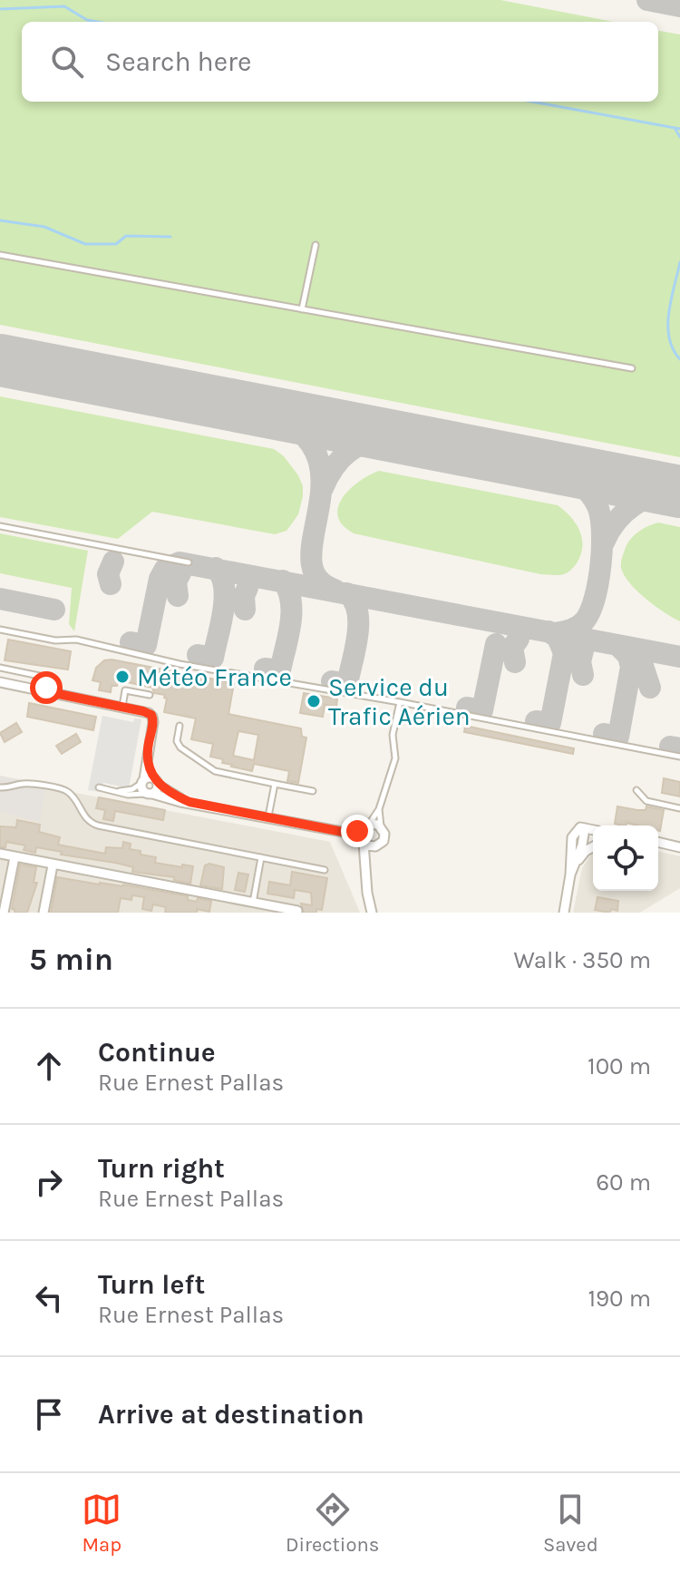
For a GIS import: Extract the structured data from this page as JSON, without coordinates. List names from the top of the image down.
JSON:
{
  "places": ["Météo France", "Service du Trafic Aérien"],
  "page": {
    "search": "Search here",
    "heading": ["5 min", "Walk · 350 m"],
    "list": [
      ["Continue", "Rue Ernest Pallas", "100 m"],
      ["Turn right", "Rue Ernest Pallas", "60 m"],
      ["Turn left", "Rue Ernest Pallas", "190 m"],
      "Arrive at destination"
    ],
    "nav": ["Map", "Directions", "Saved"]
  }
}
